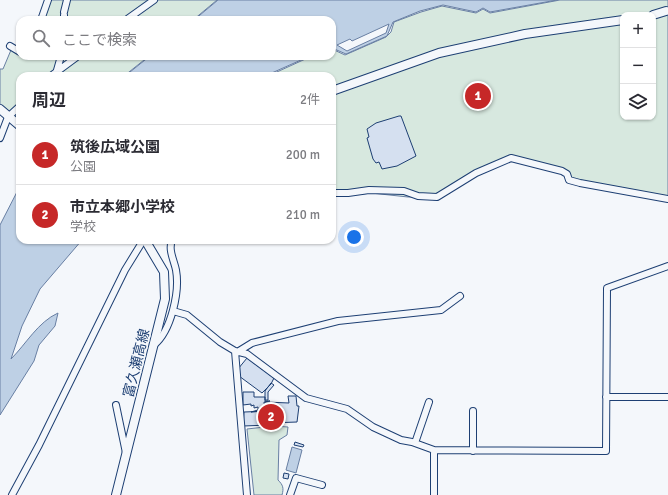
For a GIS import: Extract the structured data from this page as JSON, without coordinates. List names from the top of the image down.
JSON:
{
  "streets": {
    "street": ["富久瀬高線"]
  },
  "page": {
    "map_buttons": ["+", "−"],
    "search": "ここで検索",
    "heading": ["周辺", "2件"],
    "pins": ["1", "2"],
    "list": [
      {
        "mark": "1",
        "name": "筑後広域公園",
        "note": "公園",
        "value": "200 m"
      },
      {
        "mark": "2",
        "name": "市立本郷小学校",
        "note": "学校",
        "value": "210 m"
      }
    ]
  }
}
